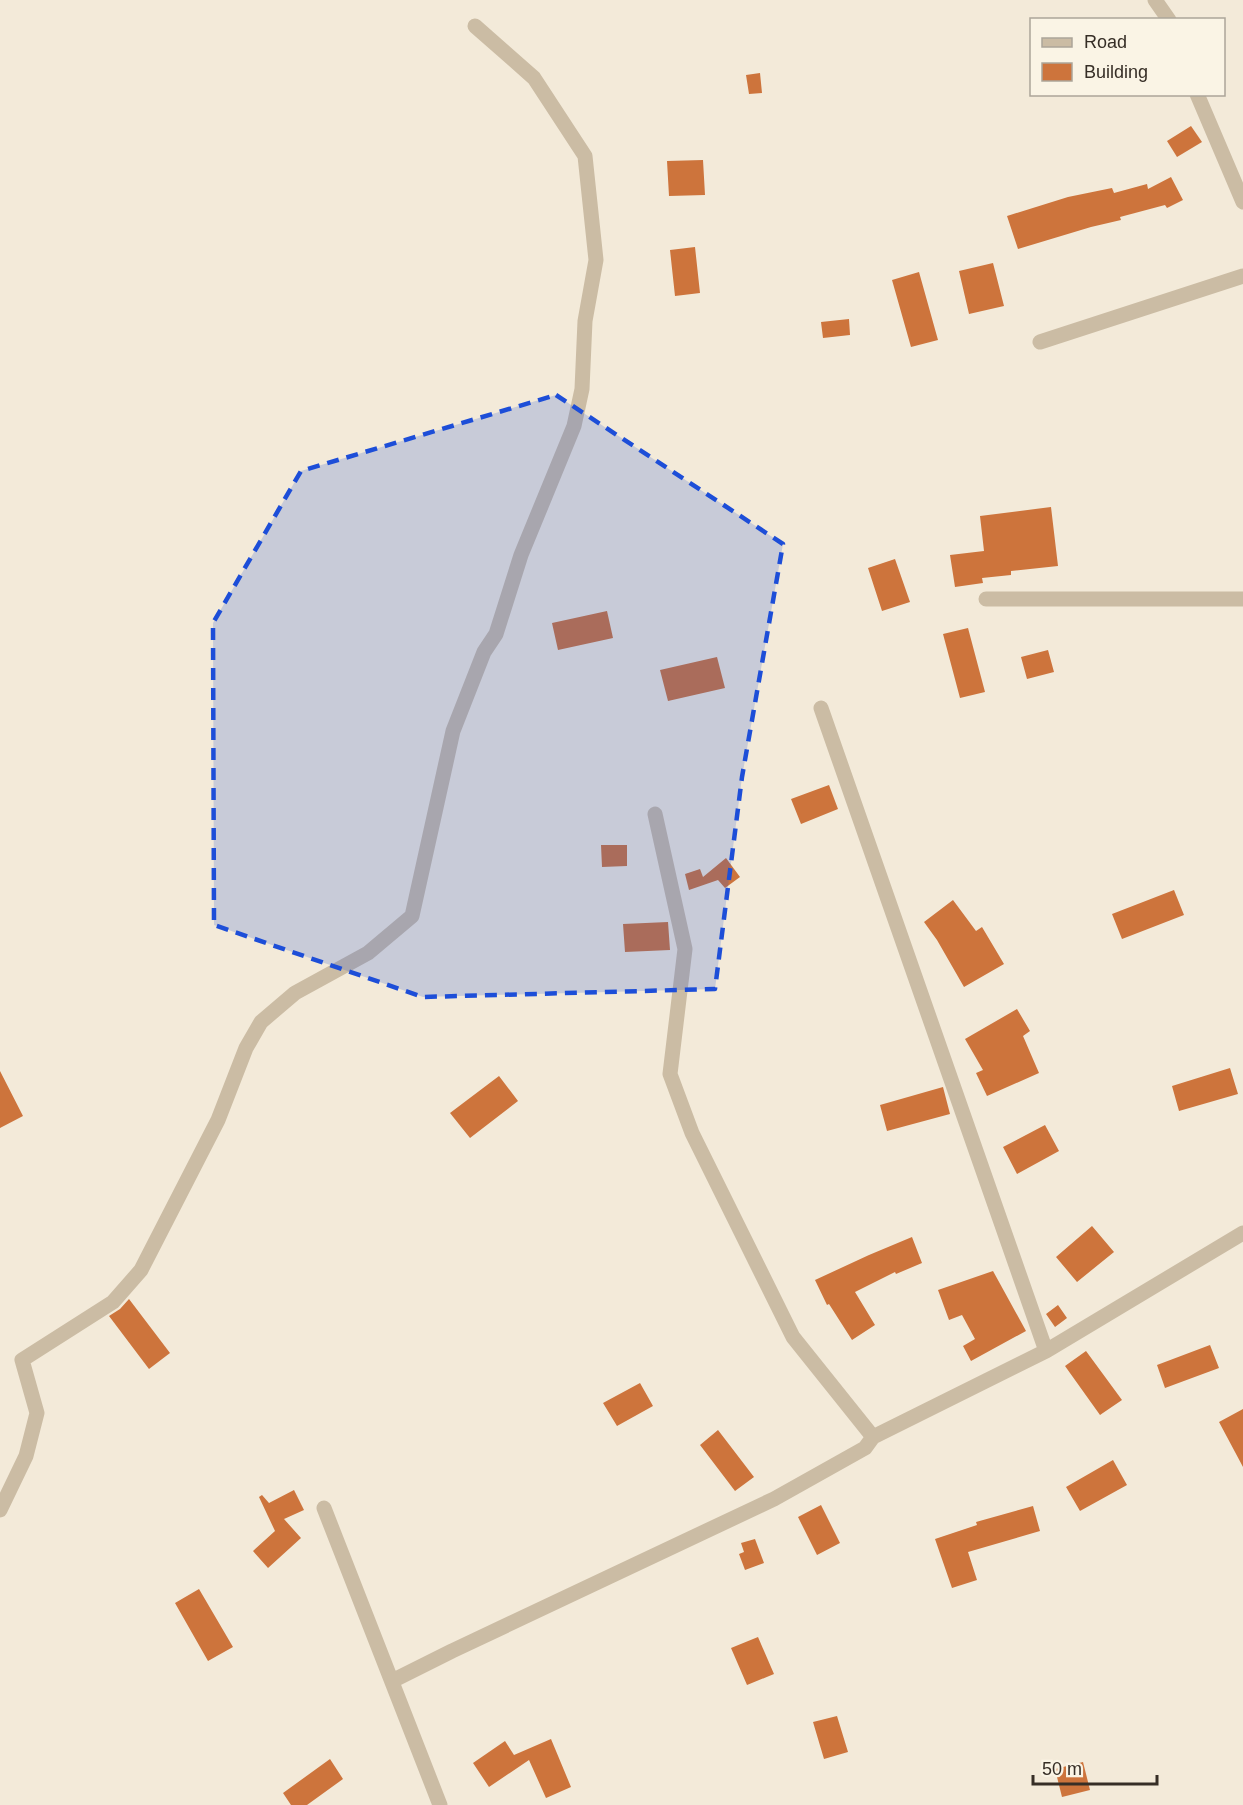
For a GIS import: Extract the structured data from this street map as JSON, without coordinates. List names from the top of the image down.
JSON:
{
  "legend": ["Road", "Building"],
  "scale_bar": "50 m"
}
